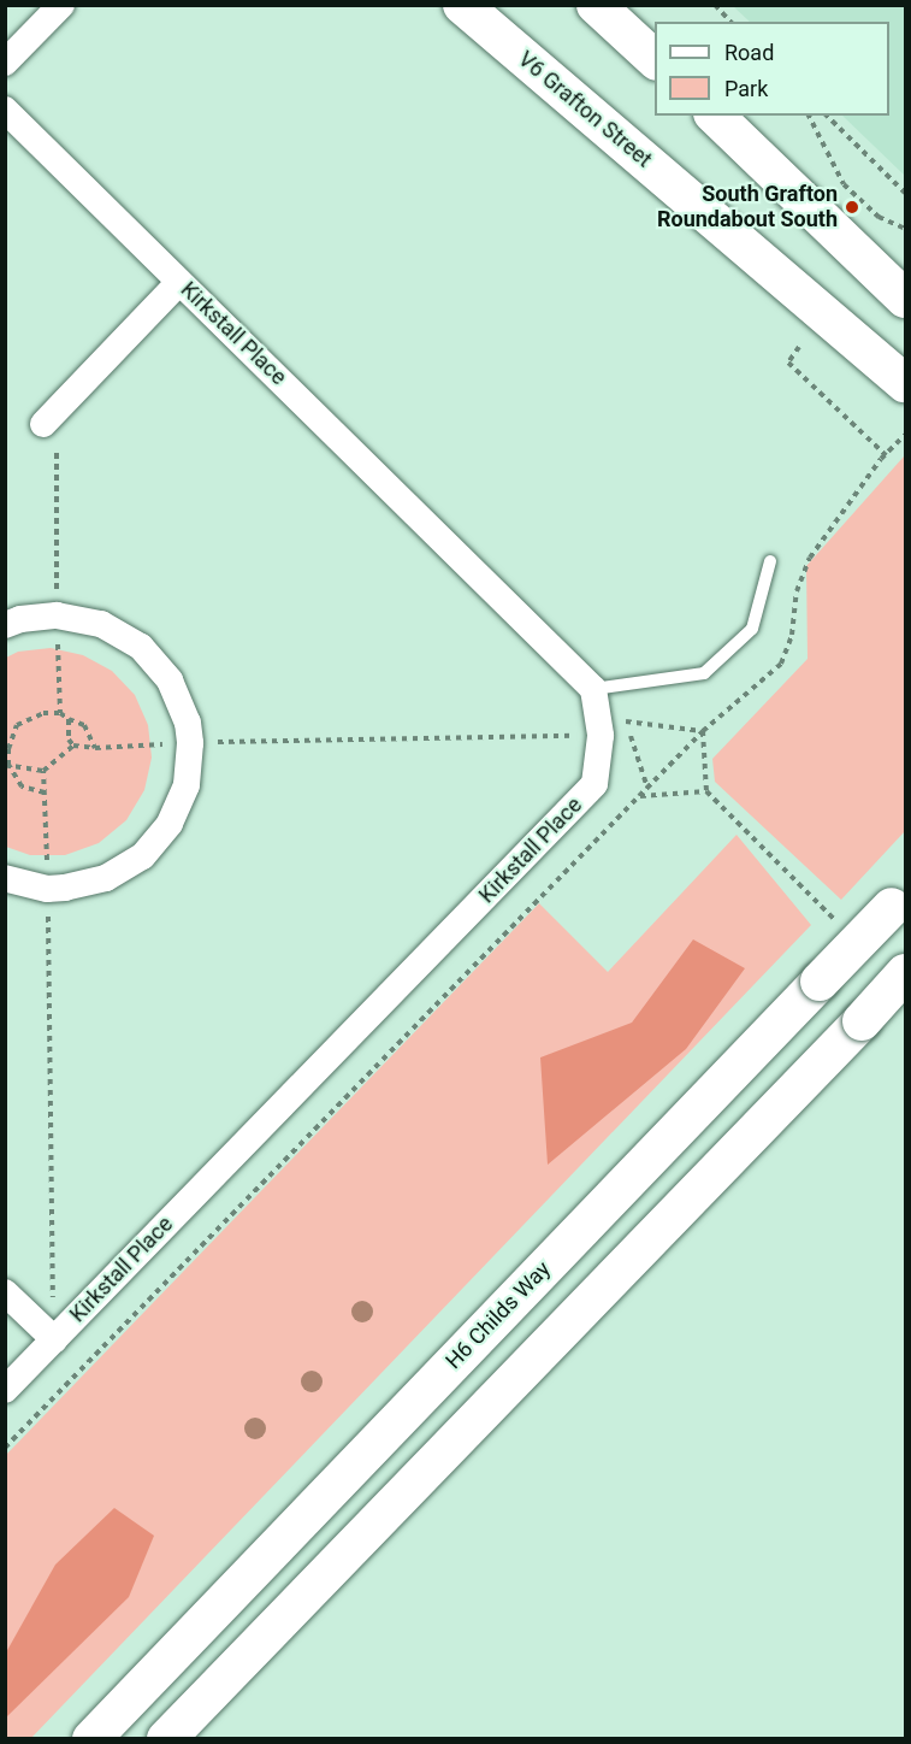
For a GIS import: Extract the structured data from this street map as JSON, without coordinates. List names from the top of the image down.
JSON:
{
  "streets": {
    "street": ["V6 Grafton Street", "Kirkstall Place", "H6 Childs Way"]
  },
  "places": ["South Grafton Roundabout South"],
  "legend": ["Road", "Park"]
}
